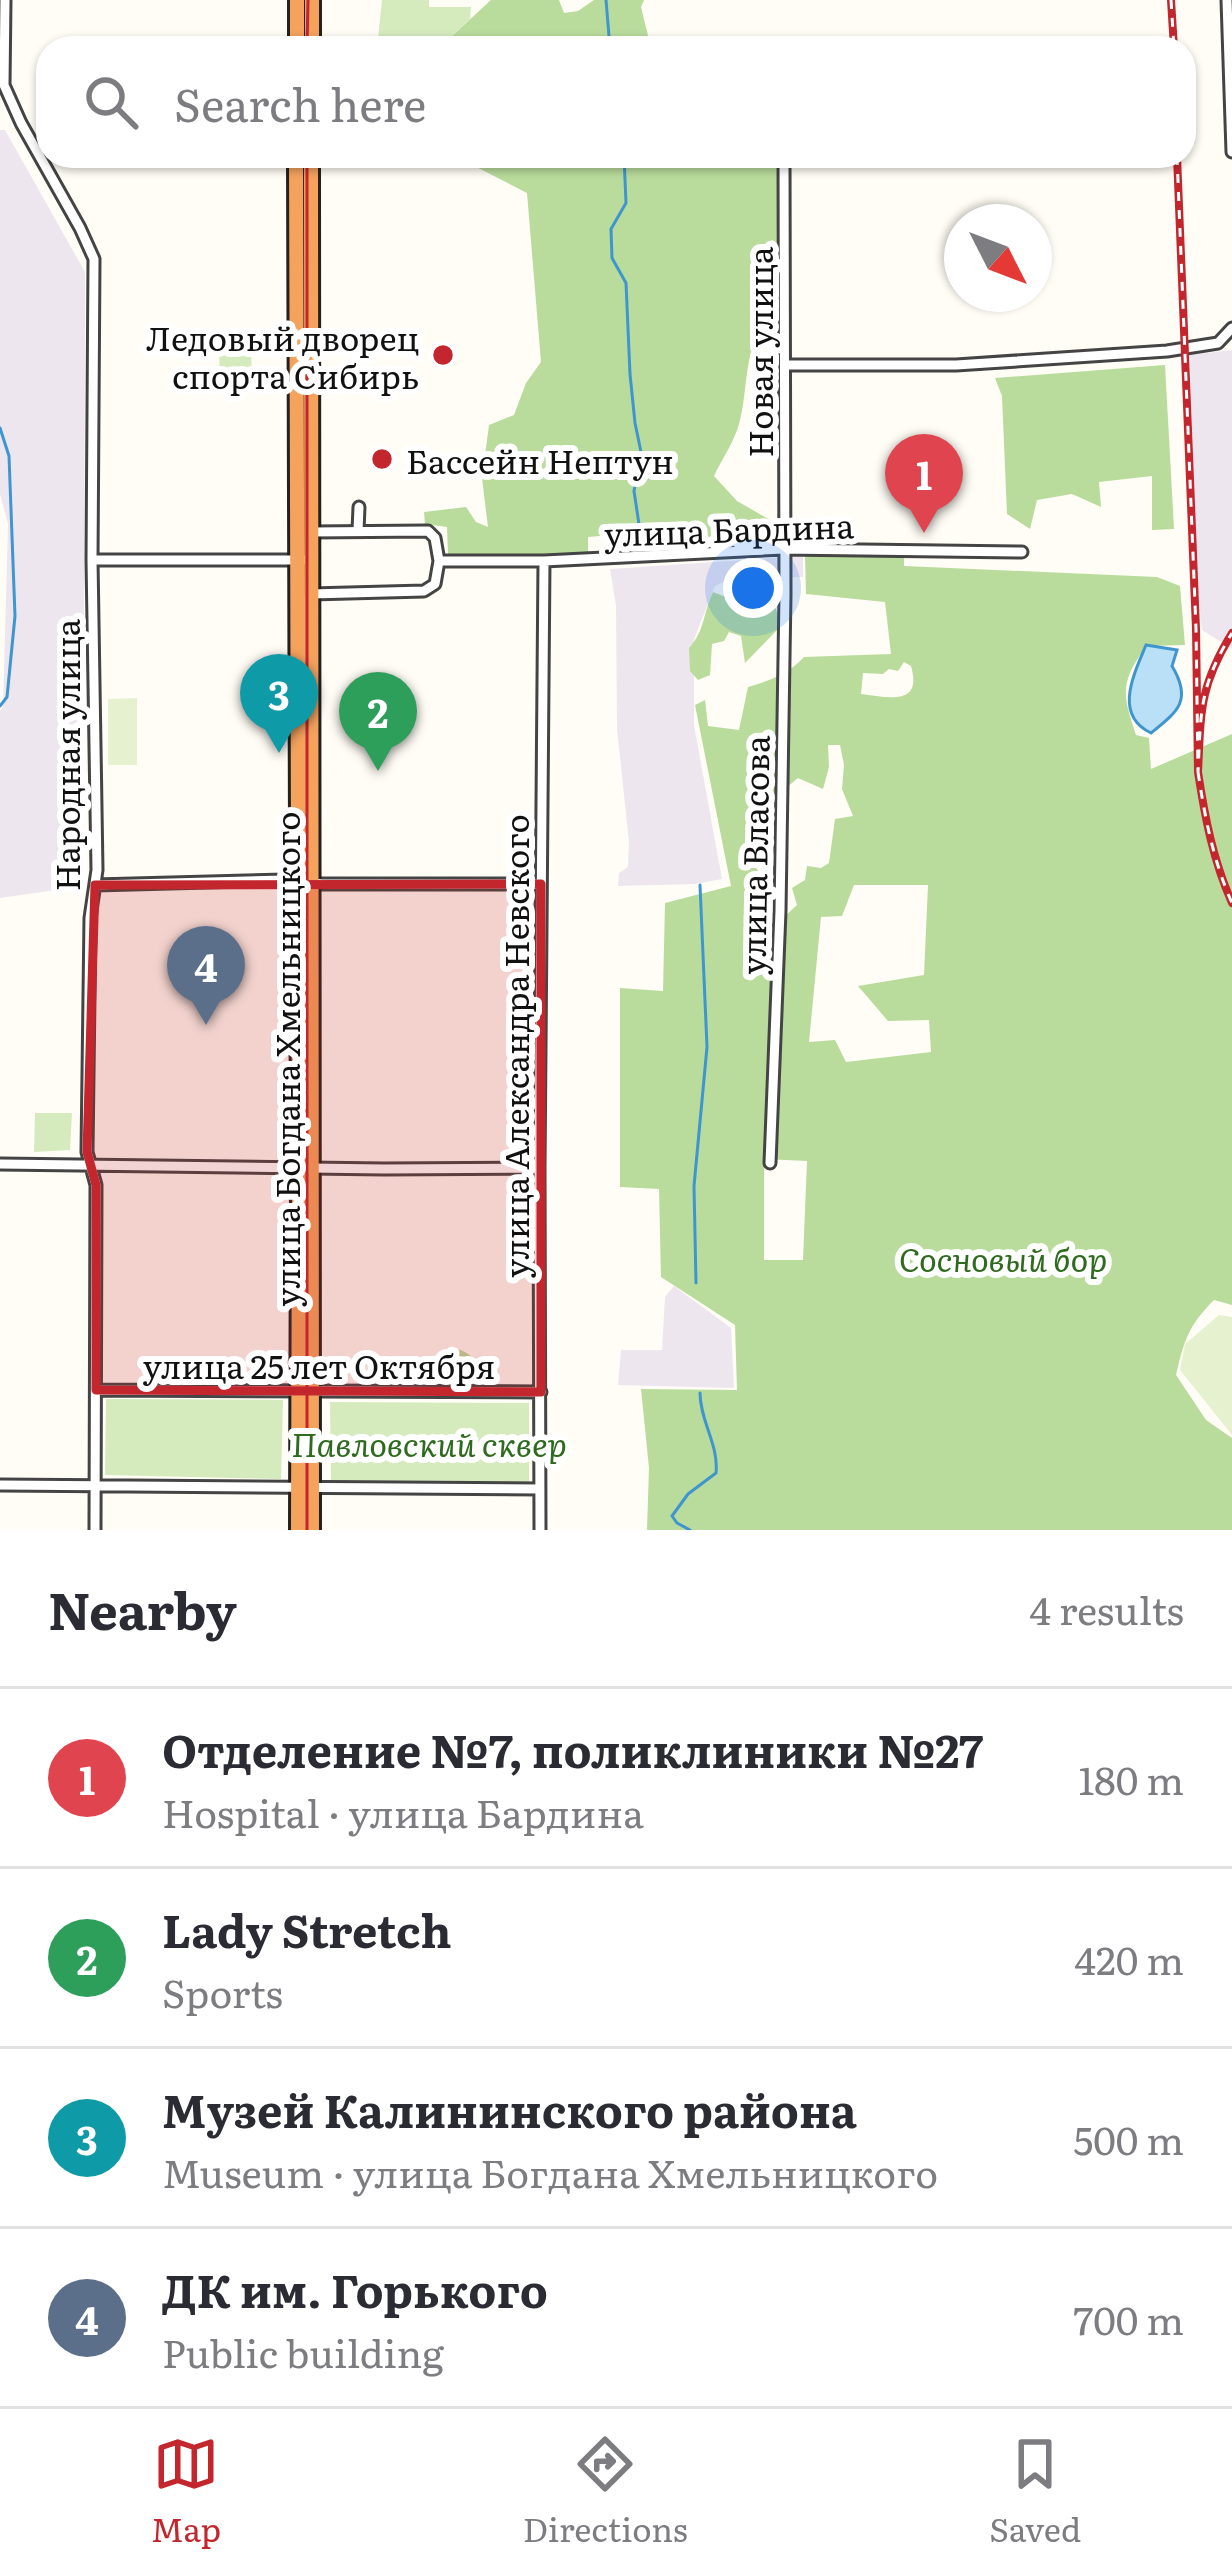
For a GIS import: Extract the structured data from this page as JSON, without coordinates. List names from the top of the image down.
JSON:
{
  "streets": {
    "highway": ["улица Богдана Хмельницкого"],
    "street": [
      "Новая улица",
      "улица Бардина",
      "Народная улица",
      "улица Власова",
      "улица Александра Невского",
      "улица 25 лет Октября"
    ]
  },
  "crossings": [
    ["Новая улица", "улица Бардина"],
    ["Новая улица", "улица Власова"],
    ["улица Бардина", "улица Власова"],
    ["улица Бардина", "улица Александра Невского"],
    ["Народная улица", "улица 25 лет Октября"],
    ["улица Александра Невского", "улица 25 лет Октября"],
    ["улица Богдана Хмельницкого", "улица 25 лет Октября"]
  ],
  "parks": ["Сосновый бор", "Павловский сквер"],
  "places": ["Ледовый дворец спорта Сибирь", "Бассейн Нептун"],
  "north": "bottom right",
  "page": {
    "search": "Search here",
    "pins": [
      "1",
      "3",
      "2",
      "4"
    ],
    "heading": ["Nearby", "4 results"],
    "list": [
      {
        "mark": "1",
        "name": "Отделение №7, поликлиники №27",
        "note": "Hospital · улица Бардина",
        "value": "180 m"
      },
      {
        "mark": "2",
        "name": "Lady Stretch",
        "note": "Sports",
        "value": "420 m"
      },
      {
        "mark": "3",
        "name": "Музей Калининского района",
        "note": "Museum · улица Богдана Хмельницкого",
        "value": "500 m"
      },
      {
        "mark": "4",
        "name": "ДК им. Горького",
        "note": "Public building",
        "value": "700 m"
      }
    ],
    "nav": ["Map", "Directions", "Saved"]
  }
}
